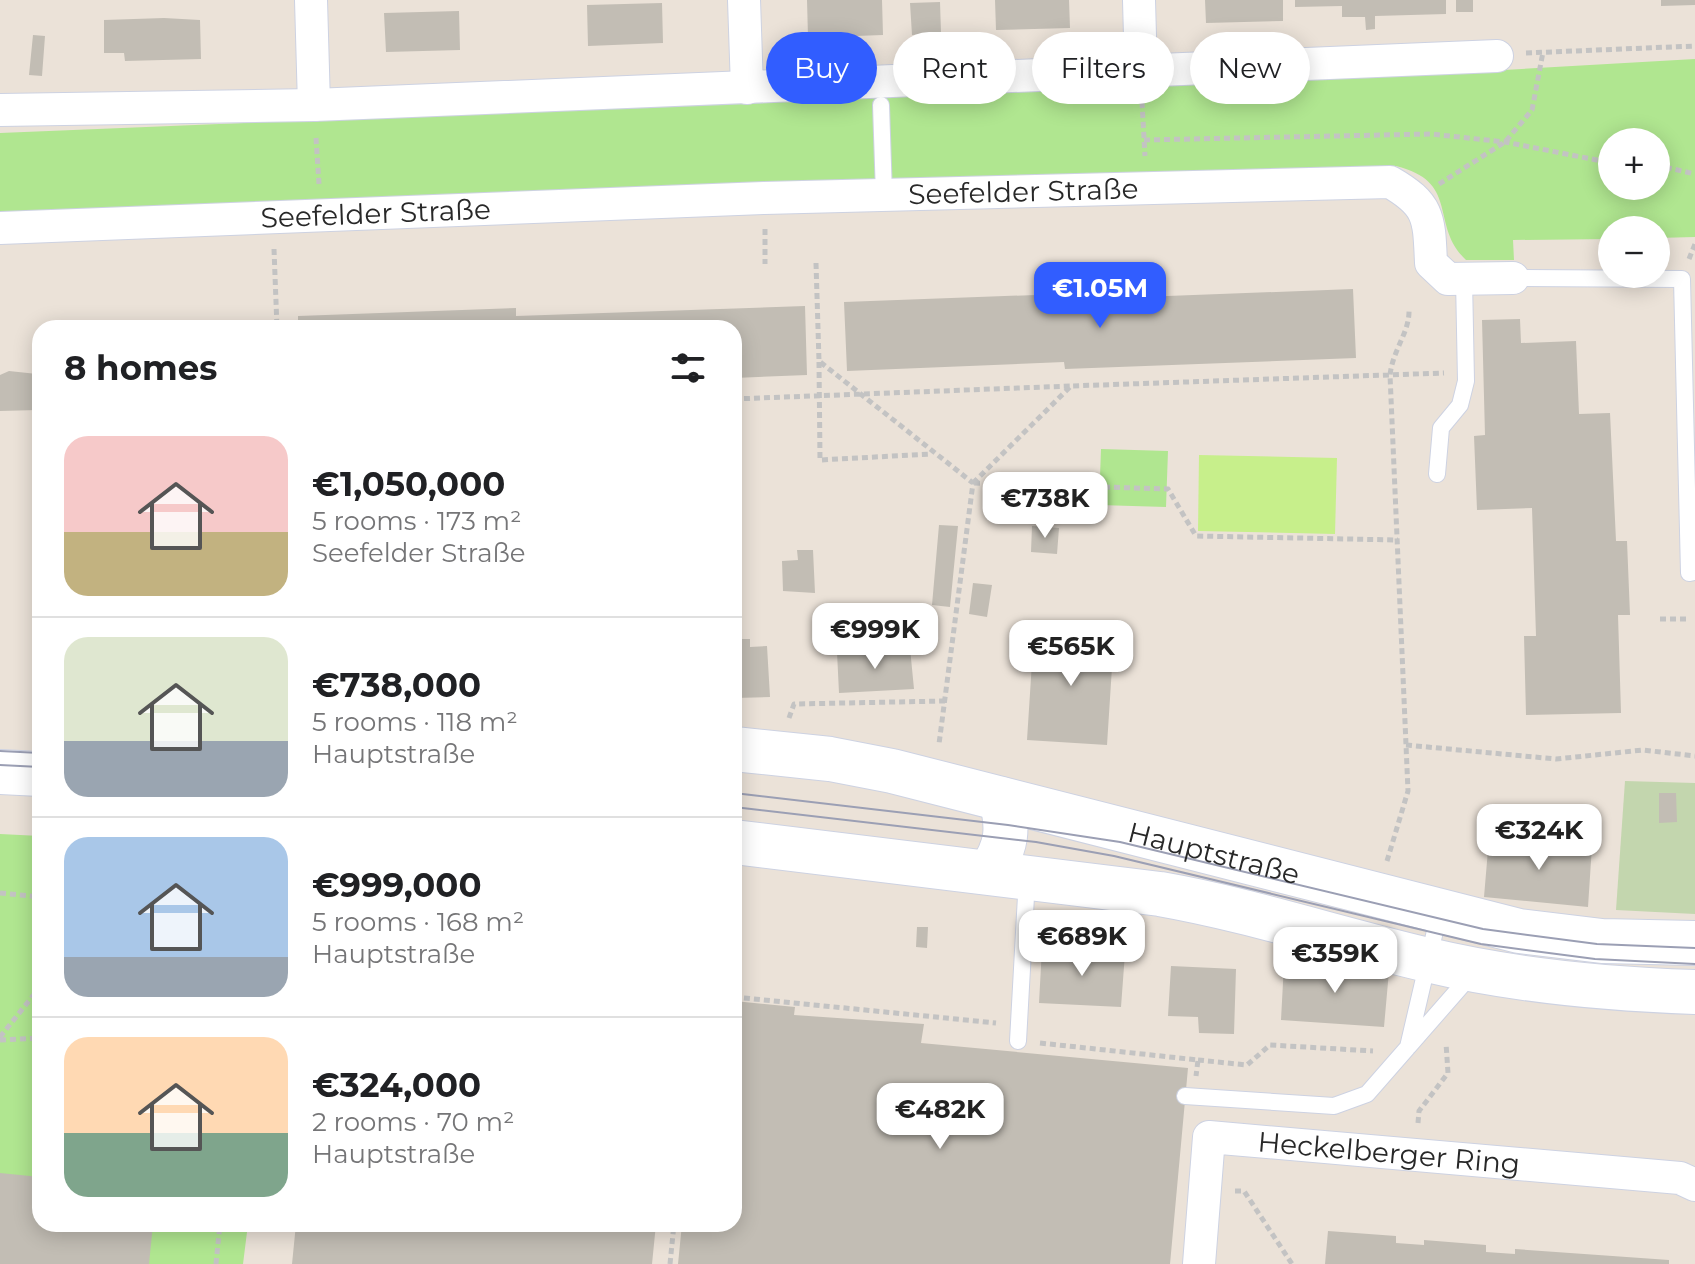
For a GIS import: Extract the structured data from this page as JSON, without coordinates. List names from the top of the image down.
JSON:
{
  "streets": {
    "main road": ["Hauptstraße"],
    "street": ["Seefelder Straße", "Heckelberger Ring"]
  },
  "page": {
    "chip": [
      "Buy",
      "Rent",
      "Filters",
      "New"
    ],
    "map_buttons": ["+", "−"],
    "price": [
      "€1.05M",
      "€738K",
      "€999K",
      "€565K",
      "€324K",
      "€689K",
      "€359K",
      "€482K"
    ],
    "heading": "8 homes",
    "list": [
      {
        "name": "€1,050,000",
        "note": "5 rooms · 173 m² · Seefelder Straße"
      },
      {
        "name": "€738,000",
        "note": "5 rooms · 118 m² · Hauptstraße"
      },
      {
        "name": "€999,000",
        "note": "5 rooms · 168 m² · Hauptstraße"
      },
      {
        "name": "€324,000",
        "note": "2 rooms · 70 m² · Hauptstraße"
      }
    ]
  }
}
